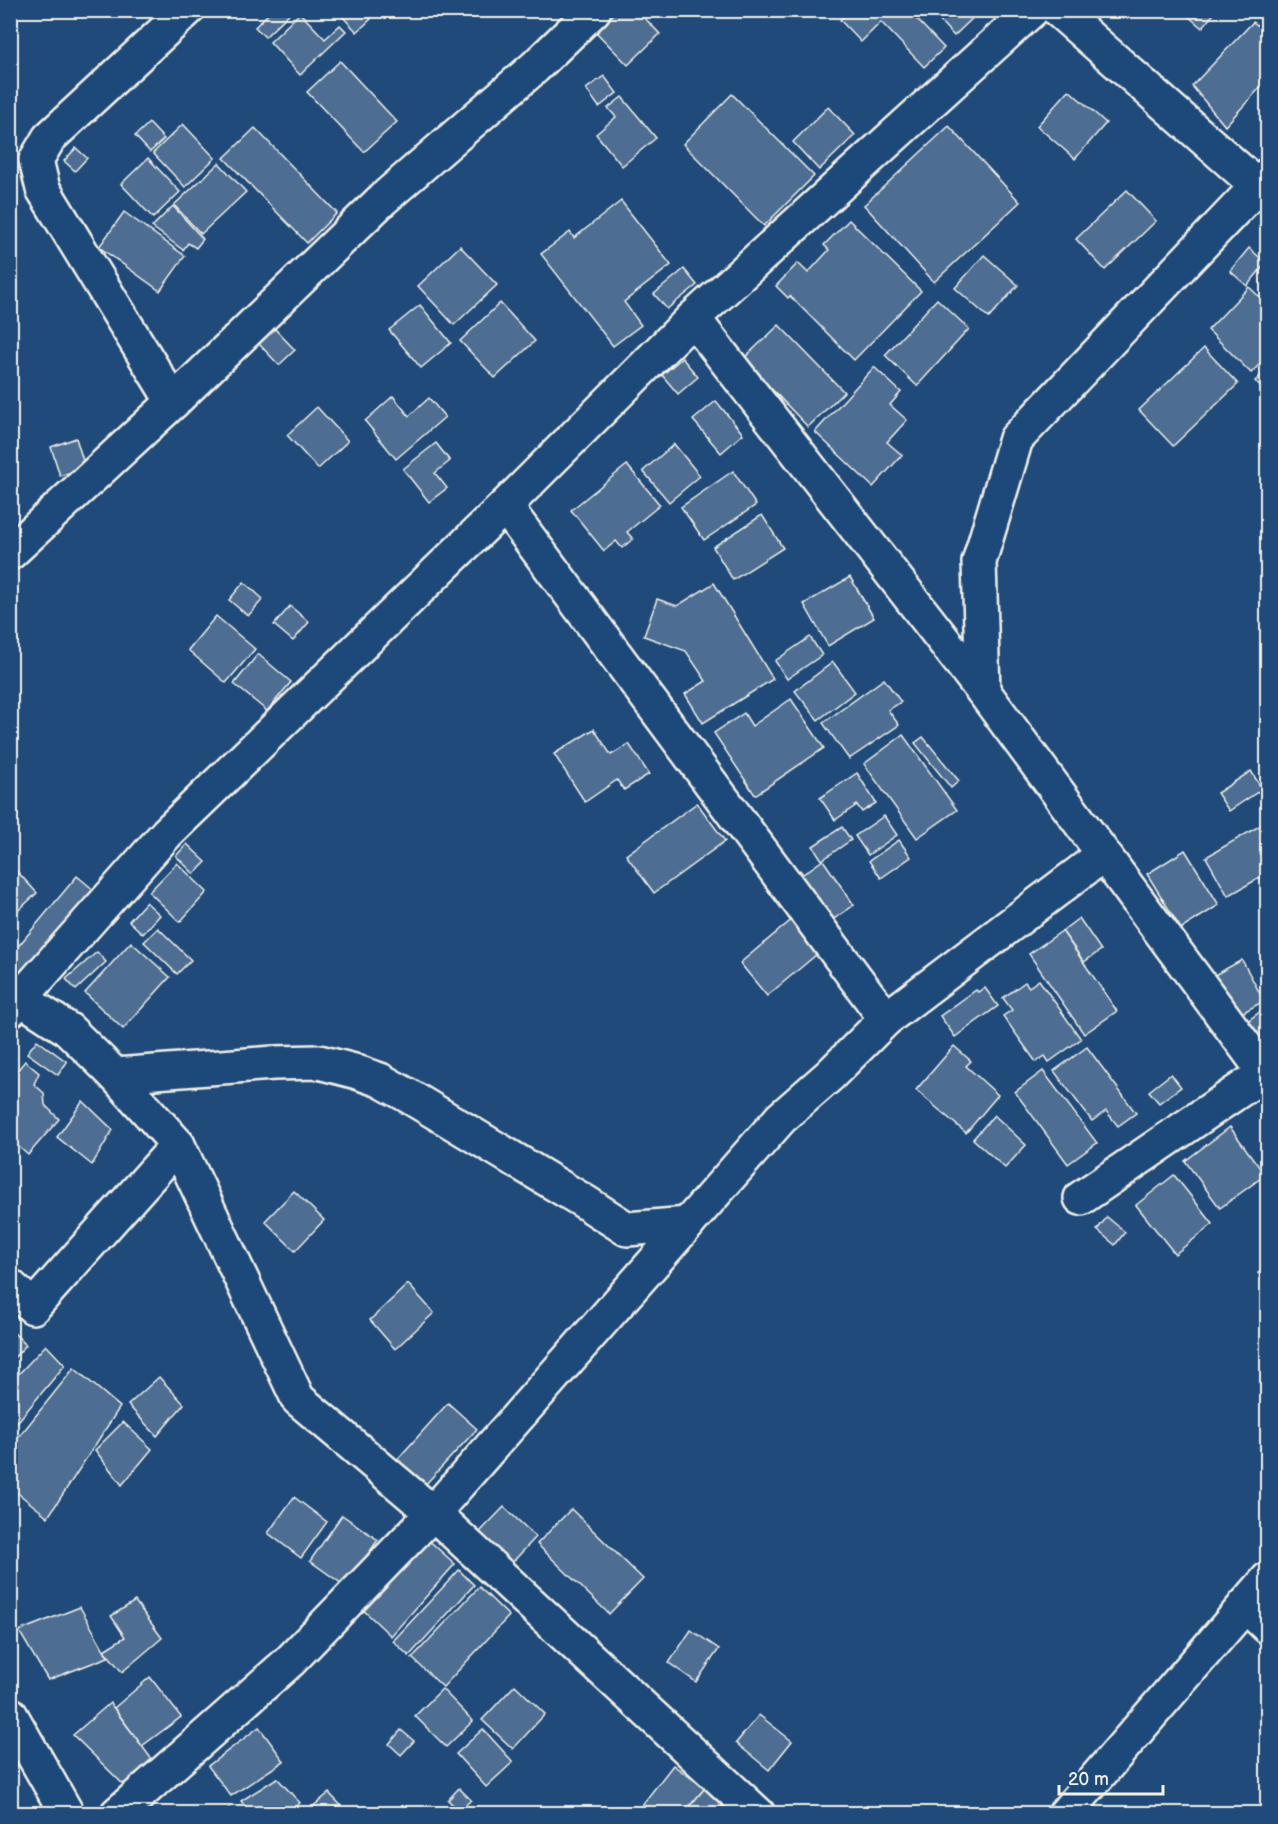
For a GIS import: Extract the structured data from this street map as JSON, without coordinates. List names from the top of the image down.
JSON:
{
  "scale_bar": "20 m"
}
